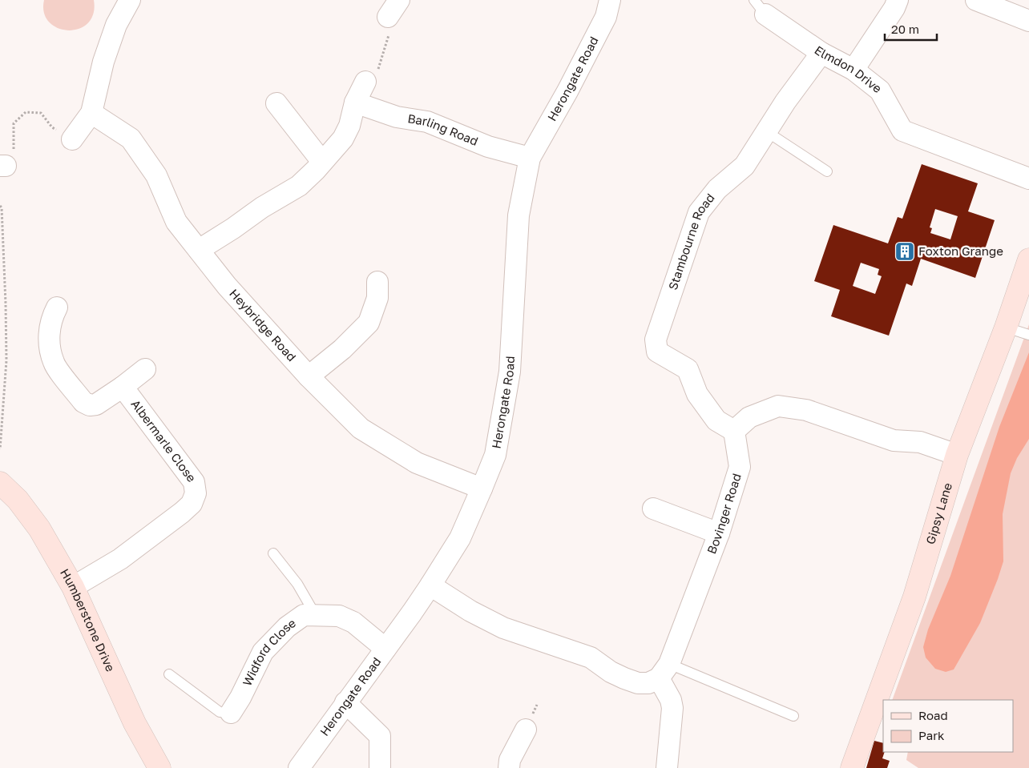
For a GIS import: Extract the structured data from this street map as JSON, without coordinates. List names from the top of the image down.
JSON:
{
  "streets": {
    "street": [
      "Elmdon Drive",
      "Herongate Road",
      "Barling Road",
      "Stambourne Road",
      "Heybridge Road",
      "Albermarle Close",
      "Bovinger Road",
      "Gipsy Lane",
      "Humberstone Drive",
      "Widford Close"
    ]
  },
  "crossings": [
    ["Elmdon Drive", "Stambourne Road"],
    ["Herongate Road", "Barling Road"],
    ["Herongate Road", "Heybridge Road"],
    ["Herongate Road", "Widford Close"],
    ["Stambourne Road", "Bovinger Road"],
    ["Albermarle Close", "Humberstone Drive"]
  ],
  "places": {
    "building": ["Foxton Grange"]
  },
  "legend": ["Road", "Park"],
  "scale_bar": "20 m"
}
